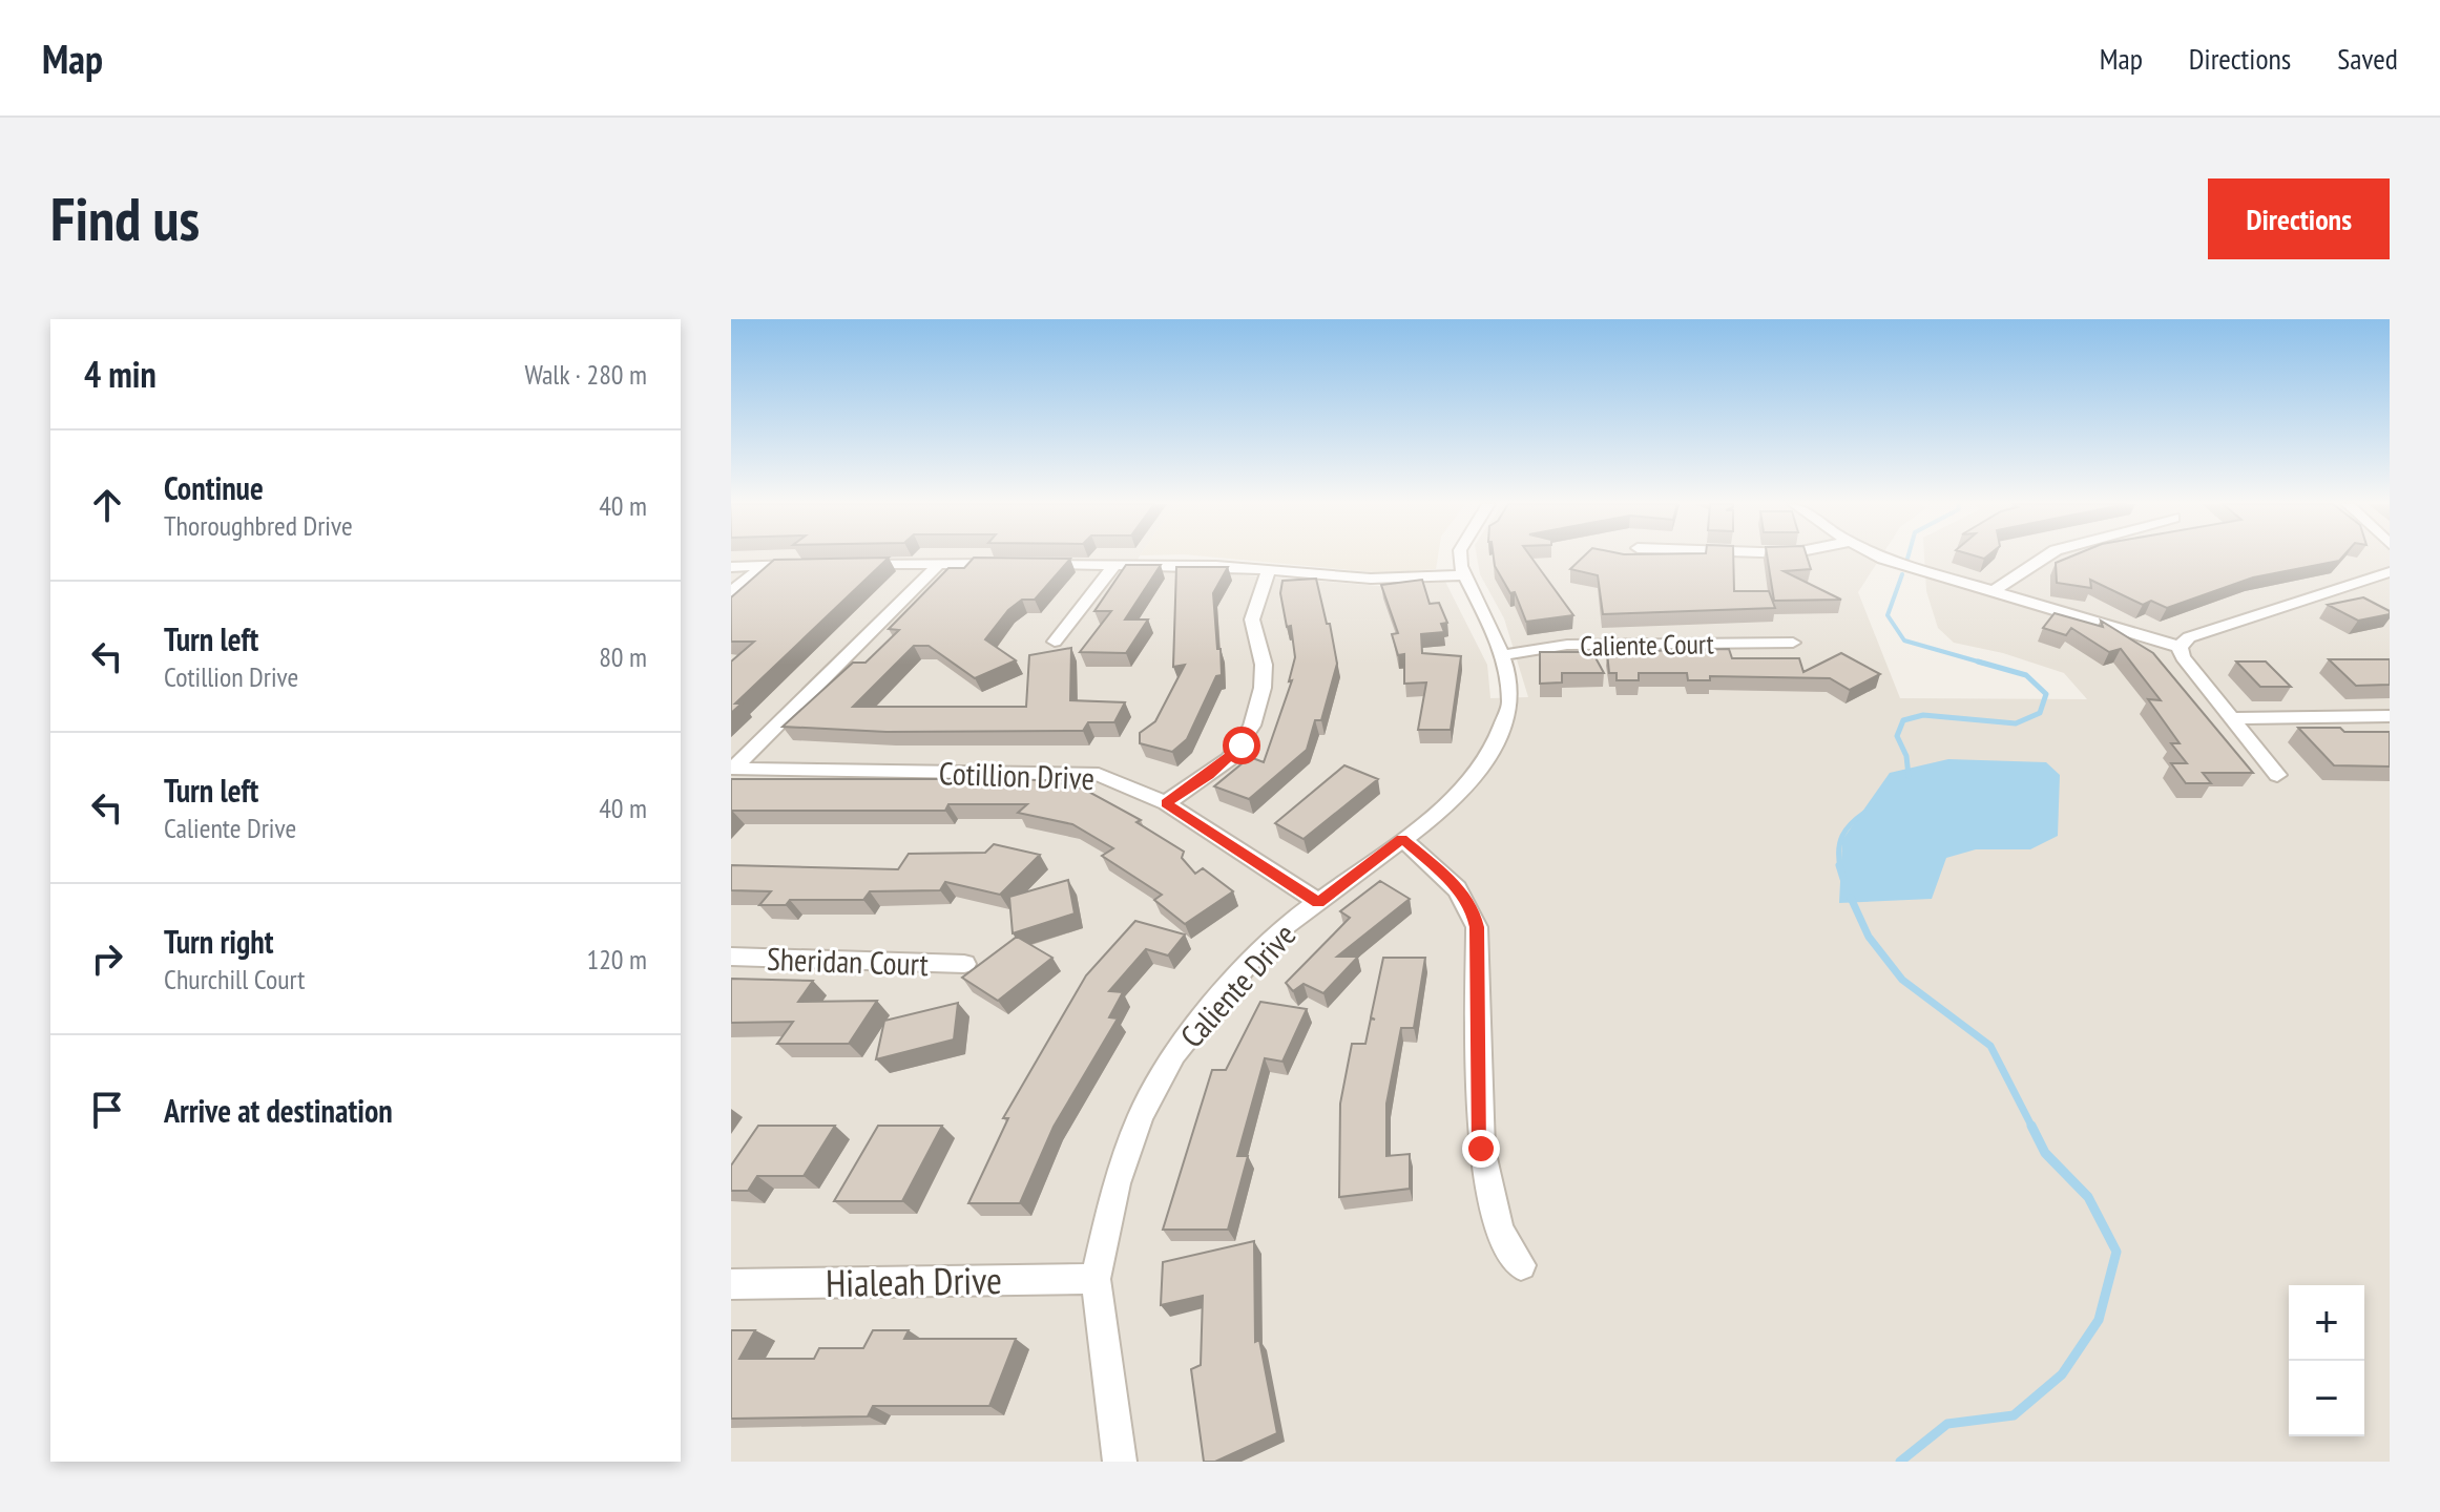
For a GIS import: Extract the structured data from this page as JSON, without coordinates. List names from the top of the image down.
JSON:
{
  "streets": {
    "street": [
      "Caliente Court",
      "Cotillion Drive",
      "Sheridan Court",
      "Caliente Drive",
      "Hialeah Drive"
    ]
  },
  "crossings": [
    ["Caliente Court", "Caliente Drive"],
    ["Cotillion Drive", "Caliente Drive"],
    ["Caliente Drive", "Hialeah Drive"]
  ],
  "page": {
    "header": "Map",
    "nav": ["Map", "Directions", "Saved"],
    "buttons": "Directions",
    "title": "Find us",
    "heading": ["4 min", "Walk · 280 m"],
    "list": [
      ["Continue", "Thoroughbred Drive", "40 m"],
      ["Turn left", "Cotillion Drive", "80 m"],
      ["Turn left", "Caliente Drive", "40 m"],
      ["Turn right", "Churchill Court", "120 m"],
      "Arrive at destination"
    ],
    "map_buttons": ["+", "−"]
  }
}
